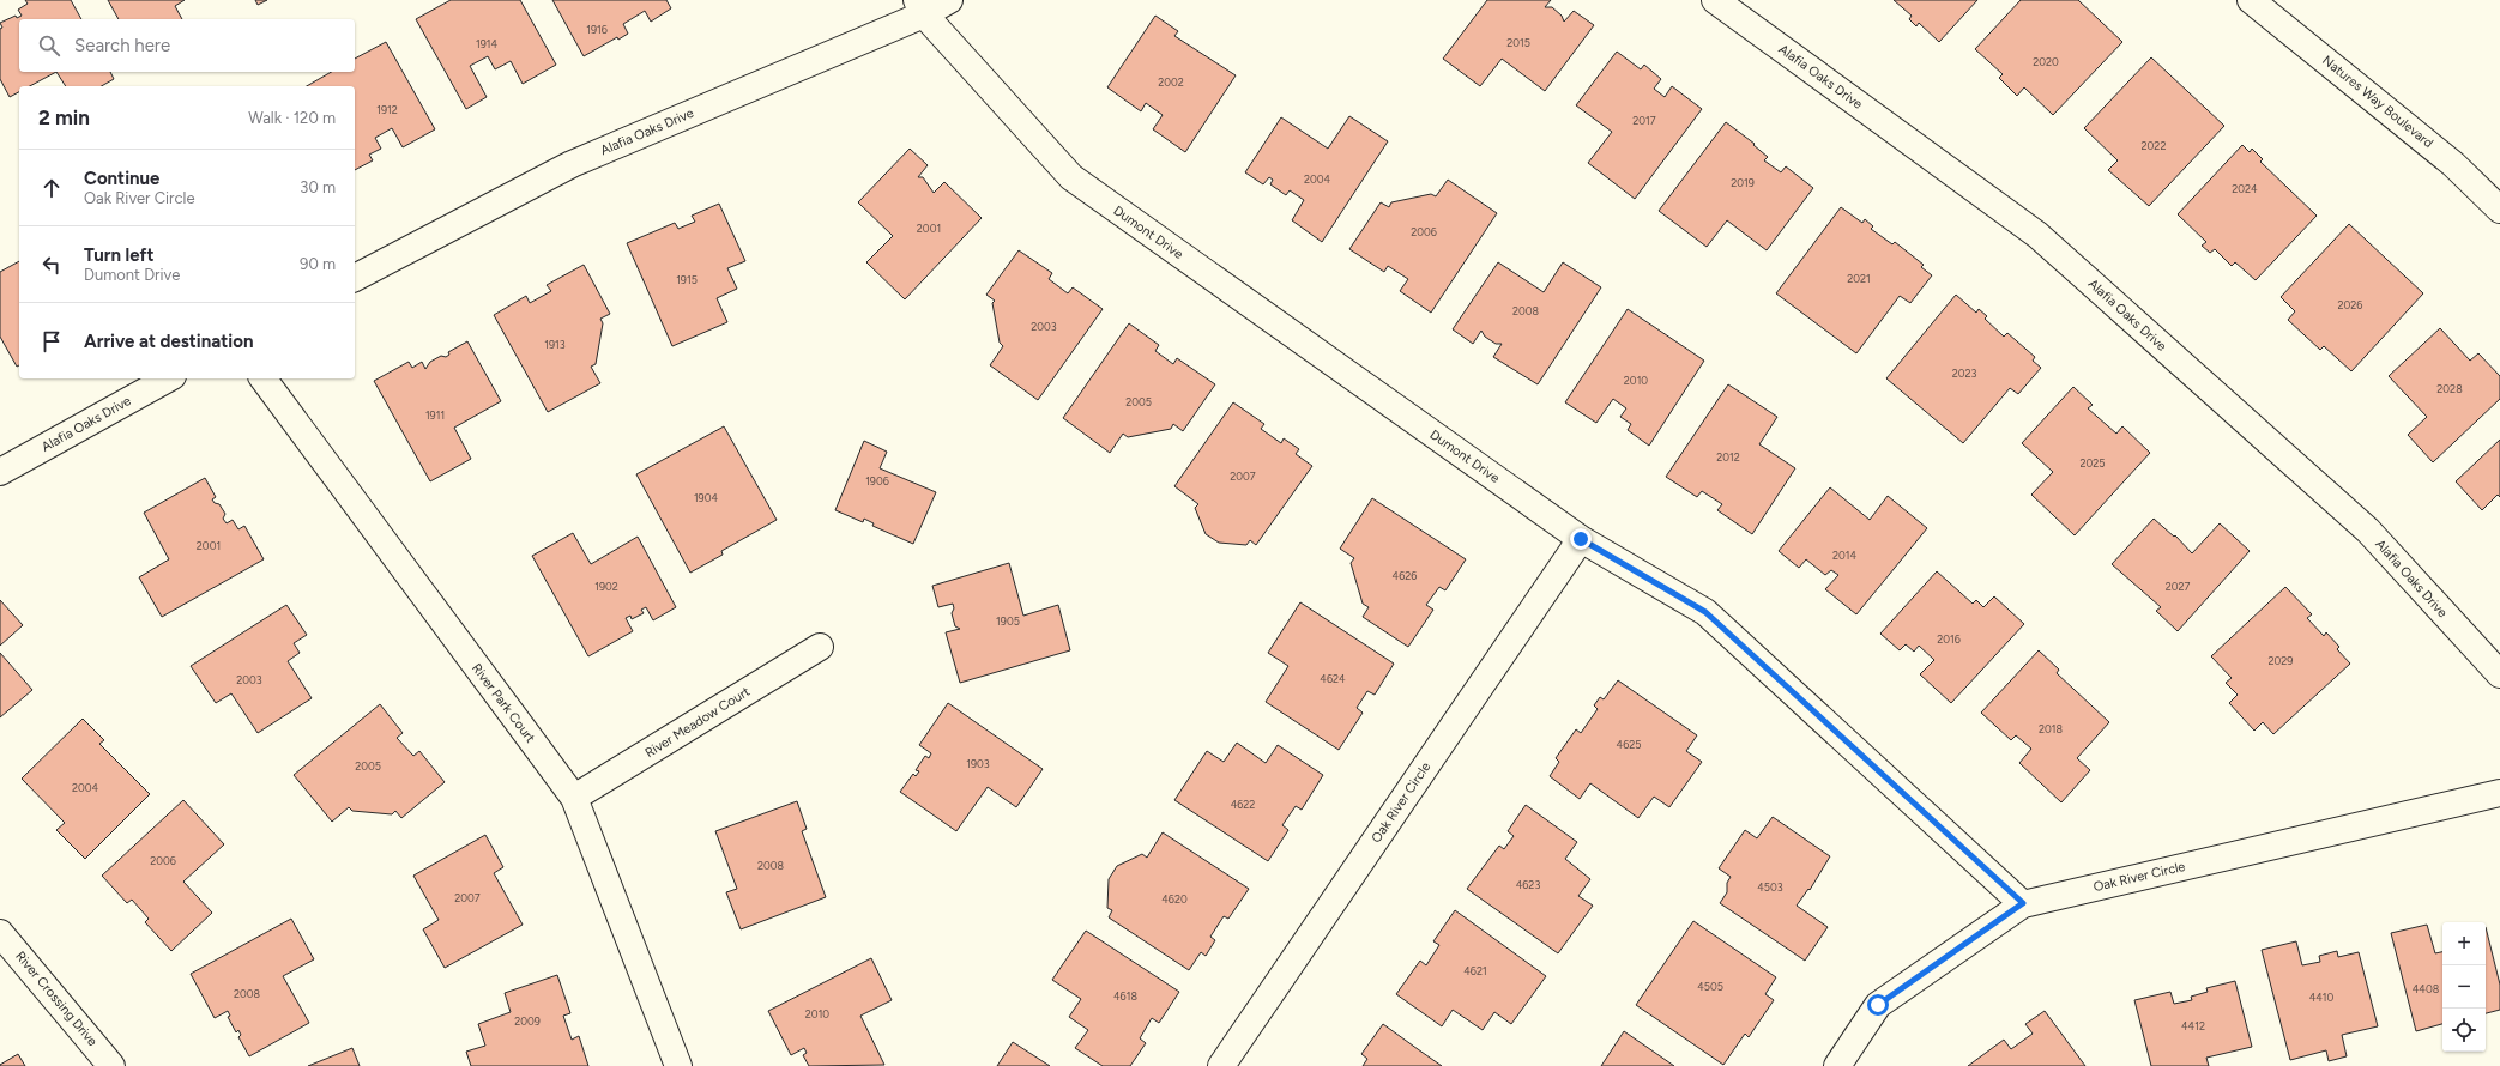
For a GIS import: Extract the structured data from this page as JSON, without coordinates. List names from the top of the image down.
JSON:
{
  "streets": {
    "street": [
      "Alafia Oaks Drive",
      "Natures Way Boulevard",
      "Dumont Drive",
      "River Park Court",
      "River Meadow Court",
      "Oak River Circle",
      "River Crossing Drive"
    ]
  },
  "crossings": [
    ["Alafia Oaks Drive", "Dumont Drive"],
    ["Dumont Drive", "Oak River Circle"],
    ["River Park Court", "River Meadow Court"]
  ],
  "house_numbers": [
    "1916",
    "2015",
    "1914",
    "2020",
    "2002",
    "1912",
    "2017",
    "2022",
    "2004",
    "2019",
    "2024",
    "2001",
    "2006",
    "2021",
    "1915",
    "2026",
    "2008",
    "2003",
    "1913",
    "2023",
    "2010",
    "2028",
    "2005",
    "1911",
    "2012",
    "2025",
    "2007",
    "1906",
    "1904",
    "2001",
    "2014",
    "4626",
    "1902",
    "2027",
    "1905",
    "2016",
    "2029",
    "4624",
    "2003",
    "2018",
    "4625",
    "1903",
    "2005",
    "2004",
    "4622",
    "2006",
    "2008",
    "4623",
    "4503",
    "2007",
    "4620",
    "4621",
    "4505",
    "4408",
    "2008",
    "4618",
    "4410",
    "2010",
    "2009",
    "4412"
  ],
  "page": {
    "search": "Search here",
    "heading": ["2 min", "Walk · 120 m"],
    "list": [
      ["Continue", "Oak River Circle", "30 m"],
      ["Turn left", "Dumont Drive", "90 m"],
      "Arrive at destination"
    ],
    "map_buttons": ["+", "−"]
  }
}
